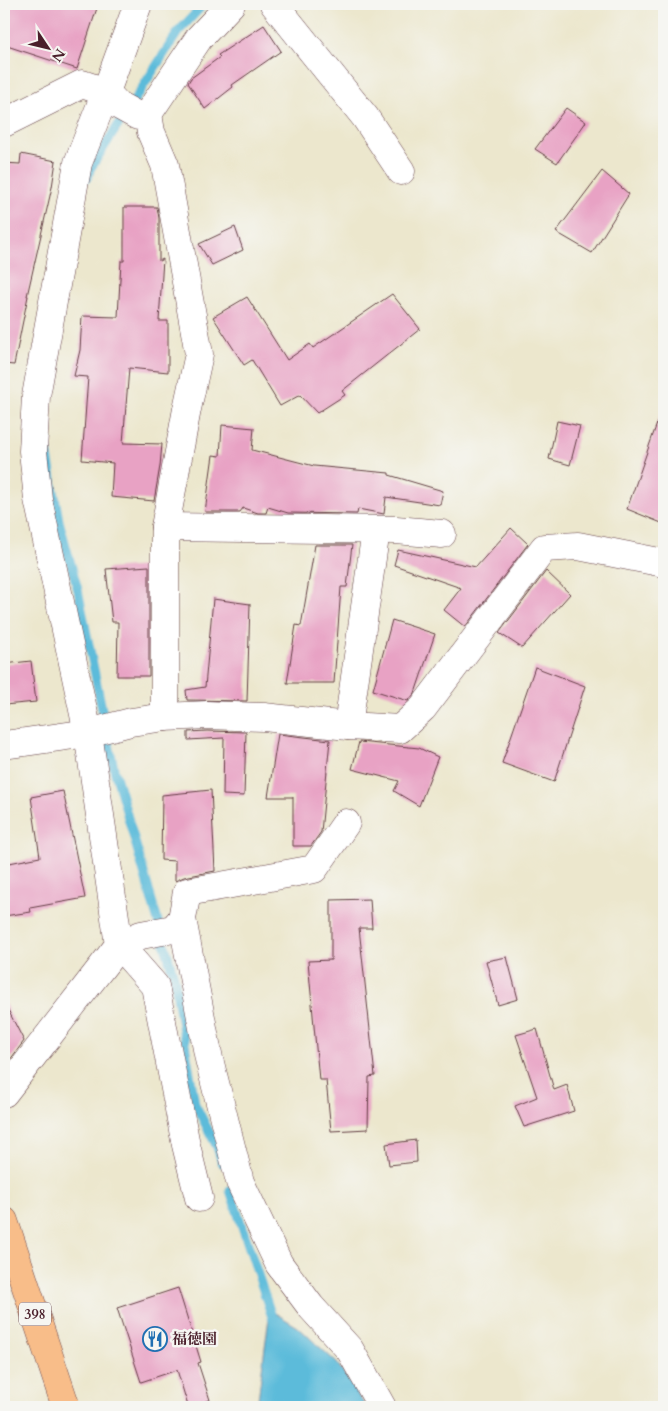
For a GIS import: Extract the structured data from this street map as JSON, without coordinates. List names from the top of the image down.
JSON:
{
  "streets": {
    "highway": ["398"]
  },
  "places": {
    "restaurant": ["福徳園"]
  },
  "north": "bottom right"
}
